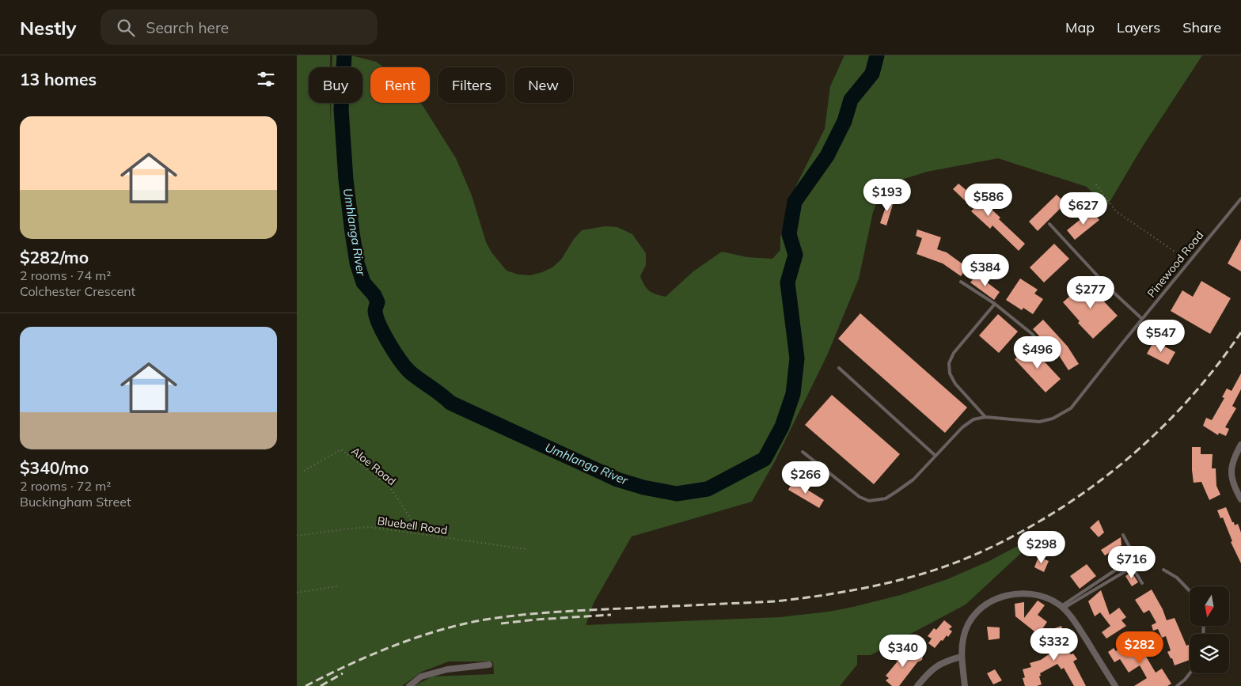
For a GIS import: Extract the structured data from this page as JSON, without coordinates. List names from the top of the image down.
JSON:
{
  "streets": {
    "lane": ["Pinewood Road"],
    "path": ["Aloe Road", "Bluebell Road"]
  },
  "crossings": [
    ["Aloe Road", "Bluebell Road"]
  ],
  "water": ["Umhlanga River"],
  "north": "bottom",
  "page": {
    "header": "Nestly",
    "search": "Search here",
    "nav": ["Map", "Layers", "Share"],
    "heading": "13 homes",
    "chip": [
      "Buy",
      "Rent",
      "Filters",
      "New"
    ],
    "list": [
      {
        "name": "$282/mo",
        "note": "2 rooms · 74 m² · Colchester Crescent"
      },
      {
        "name": "$340/mo",
        "note": "2 rooms · 72 m² · Buckingham Street"
      }
    ],
    "price": [
      "$193",
      "$586",
      "$627",
      "$384",
      "$277",
      "$547",
      "$496",
      "$266",
      "$298",
      "$716",
      "$332",
      "$282",
      "$340"
    ]
  }
}
